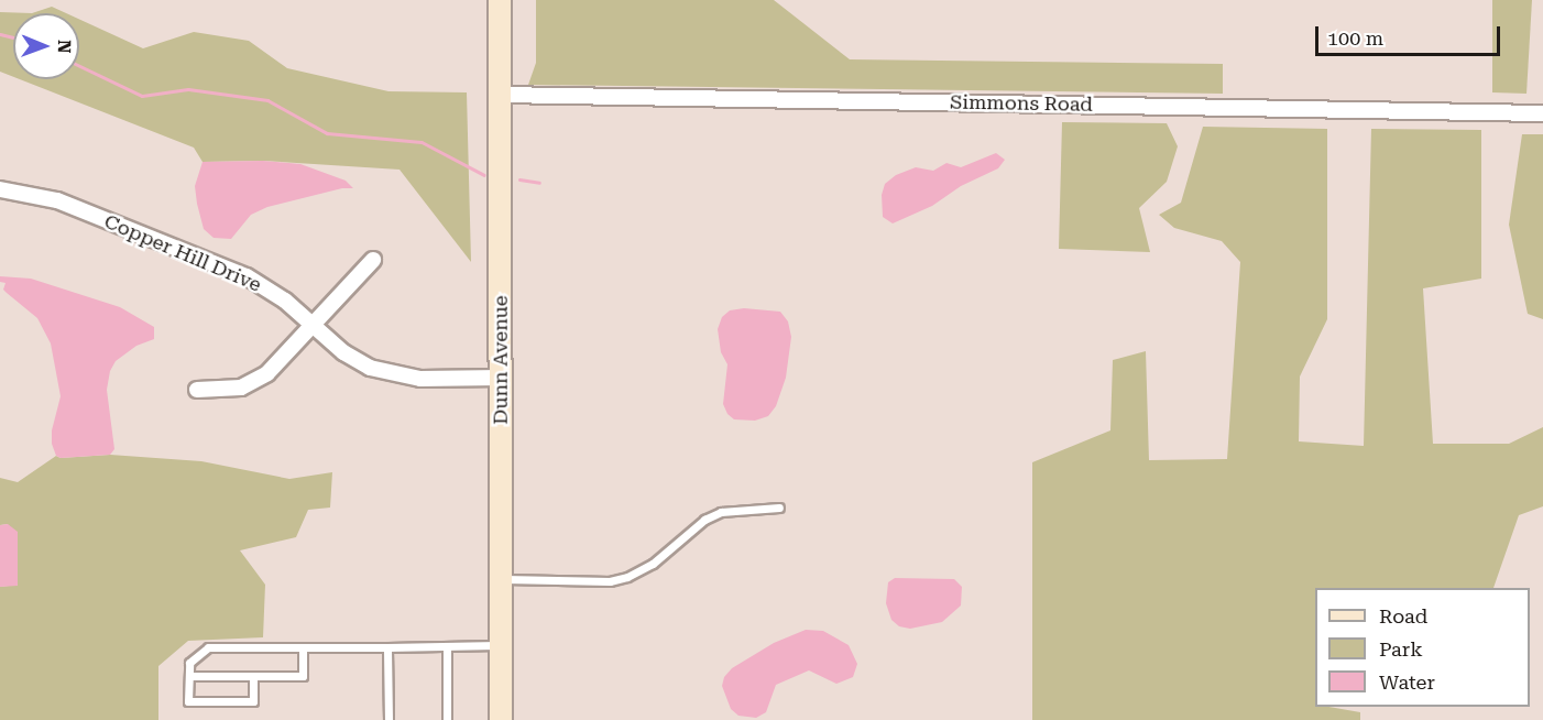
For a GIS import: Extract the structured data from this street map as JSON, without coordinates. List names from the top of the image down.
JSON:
{
  "streets": {
    "main road": ["Dunn Avenue"],
    "street": ["Simmons Road", "Copper Hill Drive"]
  },
  "crossings": [
    ["Simmons Road", "Dunn Avenue"],
    ["Copper Hill Drive", "Dunn Avenue"]
  ],
  "legend": ["Road", "Park", "Water"],
  "scale_bar": "100 m",
  "north": "right"
}
